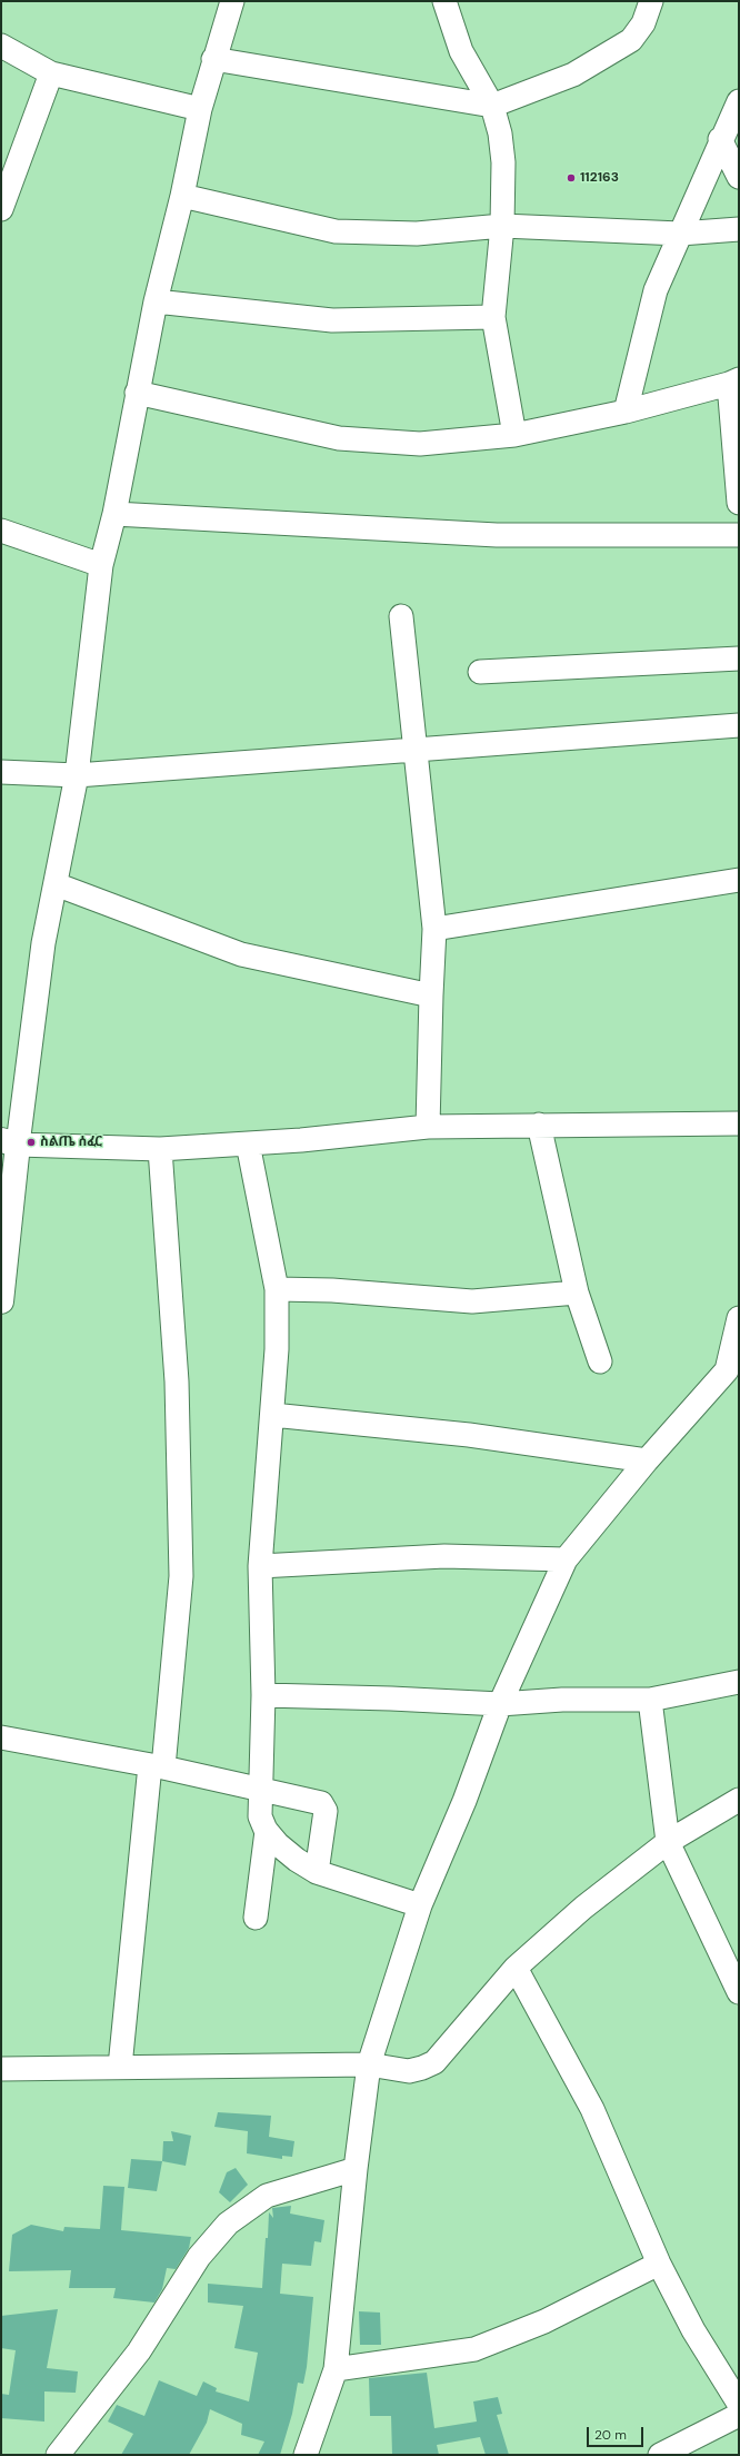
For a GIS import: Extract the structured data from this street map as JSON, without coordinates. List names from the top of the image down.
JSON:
{
  "places": ["112163", "ስልጤ ሰፈር"],
  "scale_bar": "20 m"
}
